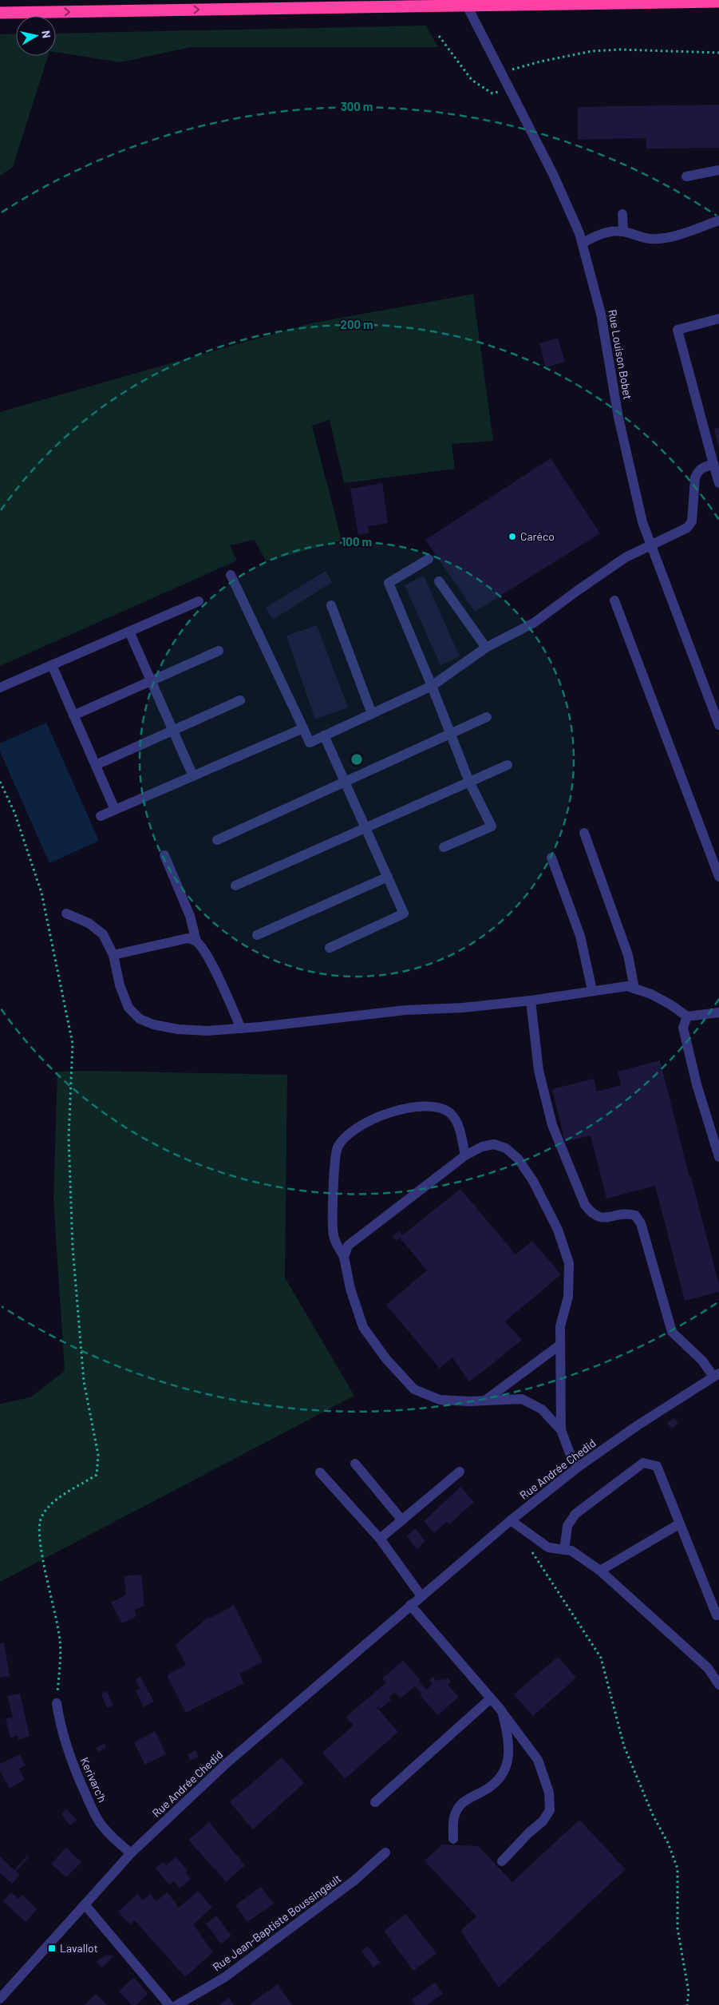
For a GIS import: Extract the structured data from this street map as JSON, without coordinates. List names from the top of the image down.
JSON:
{
  "streets": {
    "street": [
      "Rue Louison Bobet",
      "Rue Andrée Chedid",
      "Kerivarc'h",
      "Rue Jean-Baptiste Boussingault"
    ]
  },
  "crossings": [
    ["Rue Andrée Chedid", "Kerivarc'h"]
  ],
  "places": {
    "other": ["Caréco"],
    "transit": ["Lavallot"]
  },
  "north": "right",
  "rings": ["300 m", "200 m", "100 m"]
}
